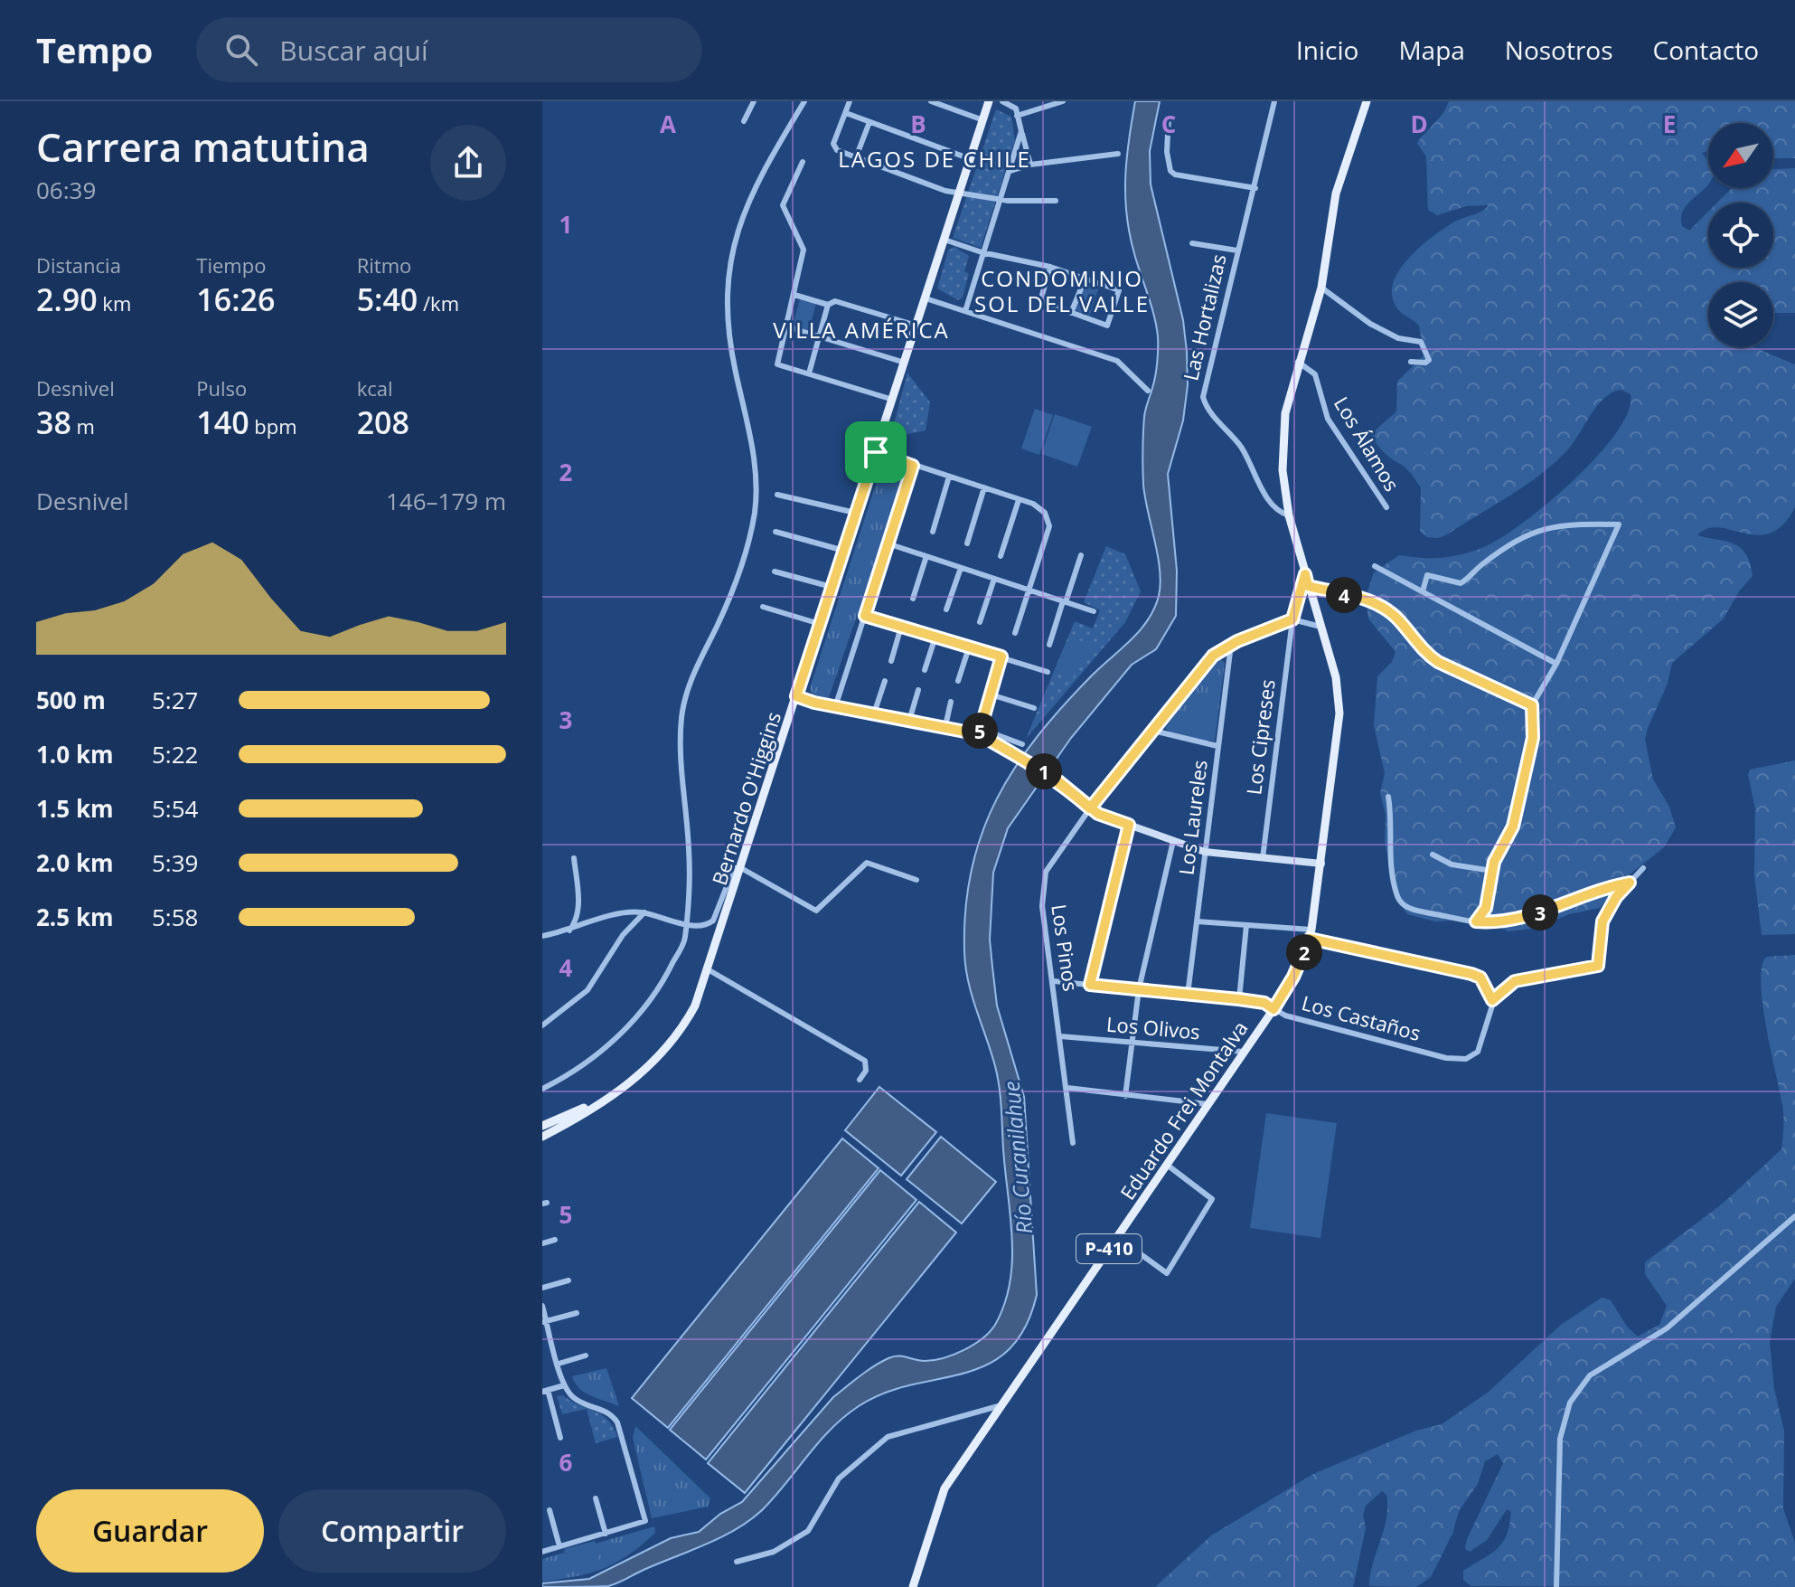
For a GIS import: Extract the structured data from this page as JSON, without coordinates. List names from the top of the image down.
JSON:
{
  "streets": {
    "main road": ["Bernardo O'Higgins", "Eduardo Frei Montalva", "P-410"],
    "street": [
      "Las Hortalizas",
      "Los Álamos",
      "Los Cipreses",
      "Los Laureles",
      "Los Pinos",
      "Los Castaños",
      "Los Olivos"
    ]
  },
  "crossings": [
    ["Las Hortalizas", "Eduardo Frei Montalva"],
    ["Los Álamos", "Eduardo Frei Montalva"],
    ["Los Cipreses", "Los Pinos"],
    ["Los Laureles", "Los Pinos"],
    ["Los Laureles", "Los Castaños"],
    ["Los Pinos", "Los Castaños"],
    ["Los Pinos", "Los Olivos"],
    ["Los Castaños", "Eduardo Frei Montalva"],
    ["Los Olivos", "Eduardo Frei Montalva"]
  ],
  "districts": ["LAGOS DE CHILE", "CONDOMINIO SOL DEL VALLE", "VILLA AMÉRICA"],
  "water": ["Río Curanilahue"],
  "north": "bottom left",
  "page": {
    "header": "Tempo",
    "search": "Buscar aquí",
    "nav": [
      "Inicio",
      "Mapa",
      "Nosotros",
      "Contacto"
    ],
    "heading": ["Carrera matutina", "06:39"],
    "stats": [
      ["Distancia", "2.90 km"],
      ["Tiempo", "16:26"],
      ["Ritmo", "5:40 /km"],
      ["Desnivel", "38 m"],
      ["Pulso", "140 bpm"],
      ["kcal", "208"]
    ],
    "chart": ["Desnivel", "146–179 m"],
    "pins": [
      "4",
      "5",
      "1",
      "3",
      "2"
    ],
    "list": [
      {
        "name": "500 m",
        "note": "5:27"
      },
      {
        "name": "1.0 km",
        "note": "5:22"
      },
      {
        "name": "1.5 km",
        "note": "5:54"
      },
      {
        "name": "2.0 km",
        "note": "5:39"
      },
      {
        "name": "2.5 km",
        "note": "5:58"
      }
    ],
    "buttons": ["Guardar", "Compartir"]
  },
  "grid": {
    "columns": [
      "A",
      "B",
      "C",
      "D",
      "E"
    ],
    "rows": [
      "1",
      "2",
      "3",
      "4",
      "5",
      "6"
    ]
  }
}
